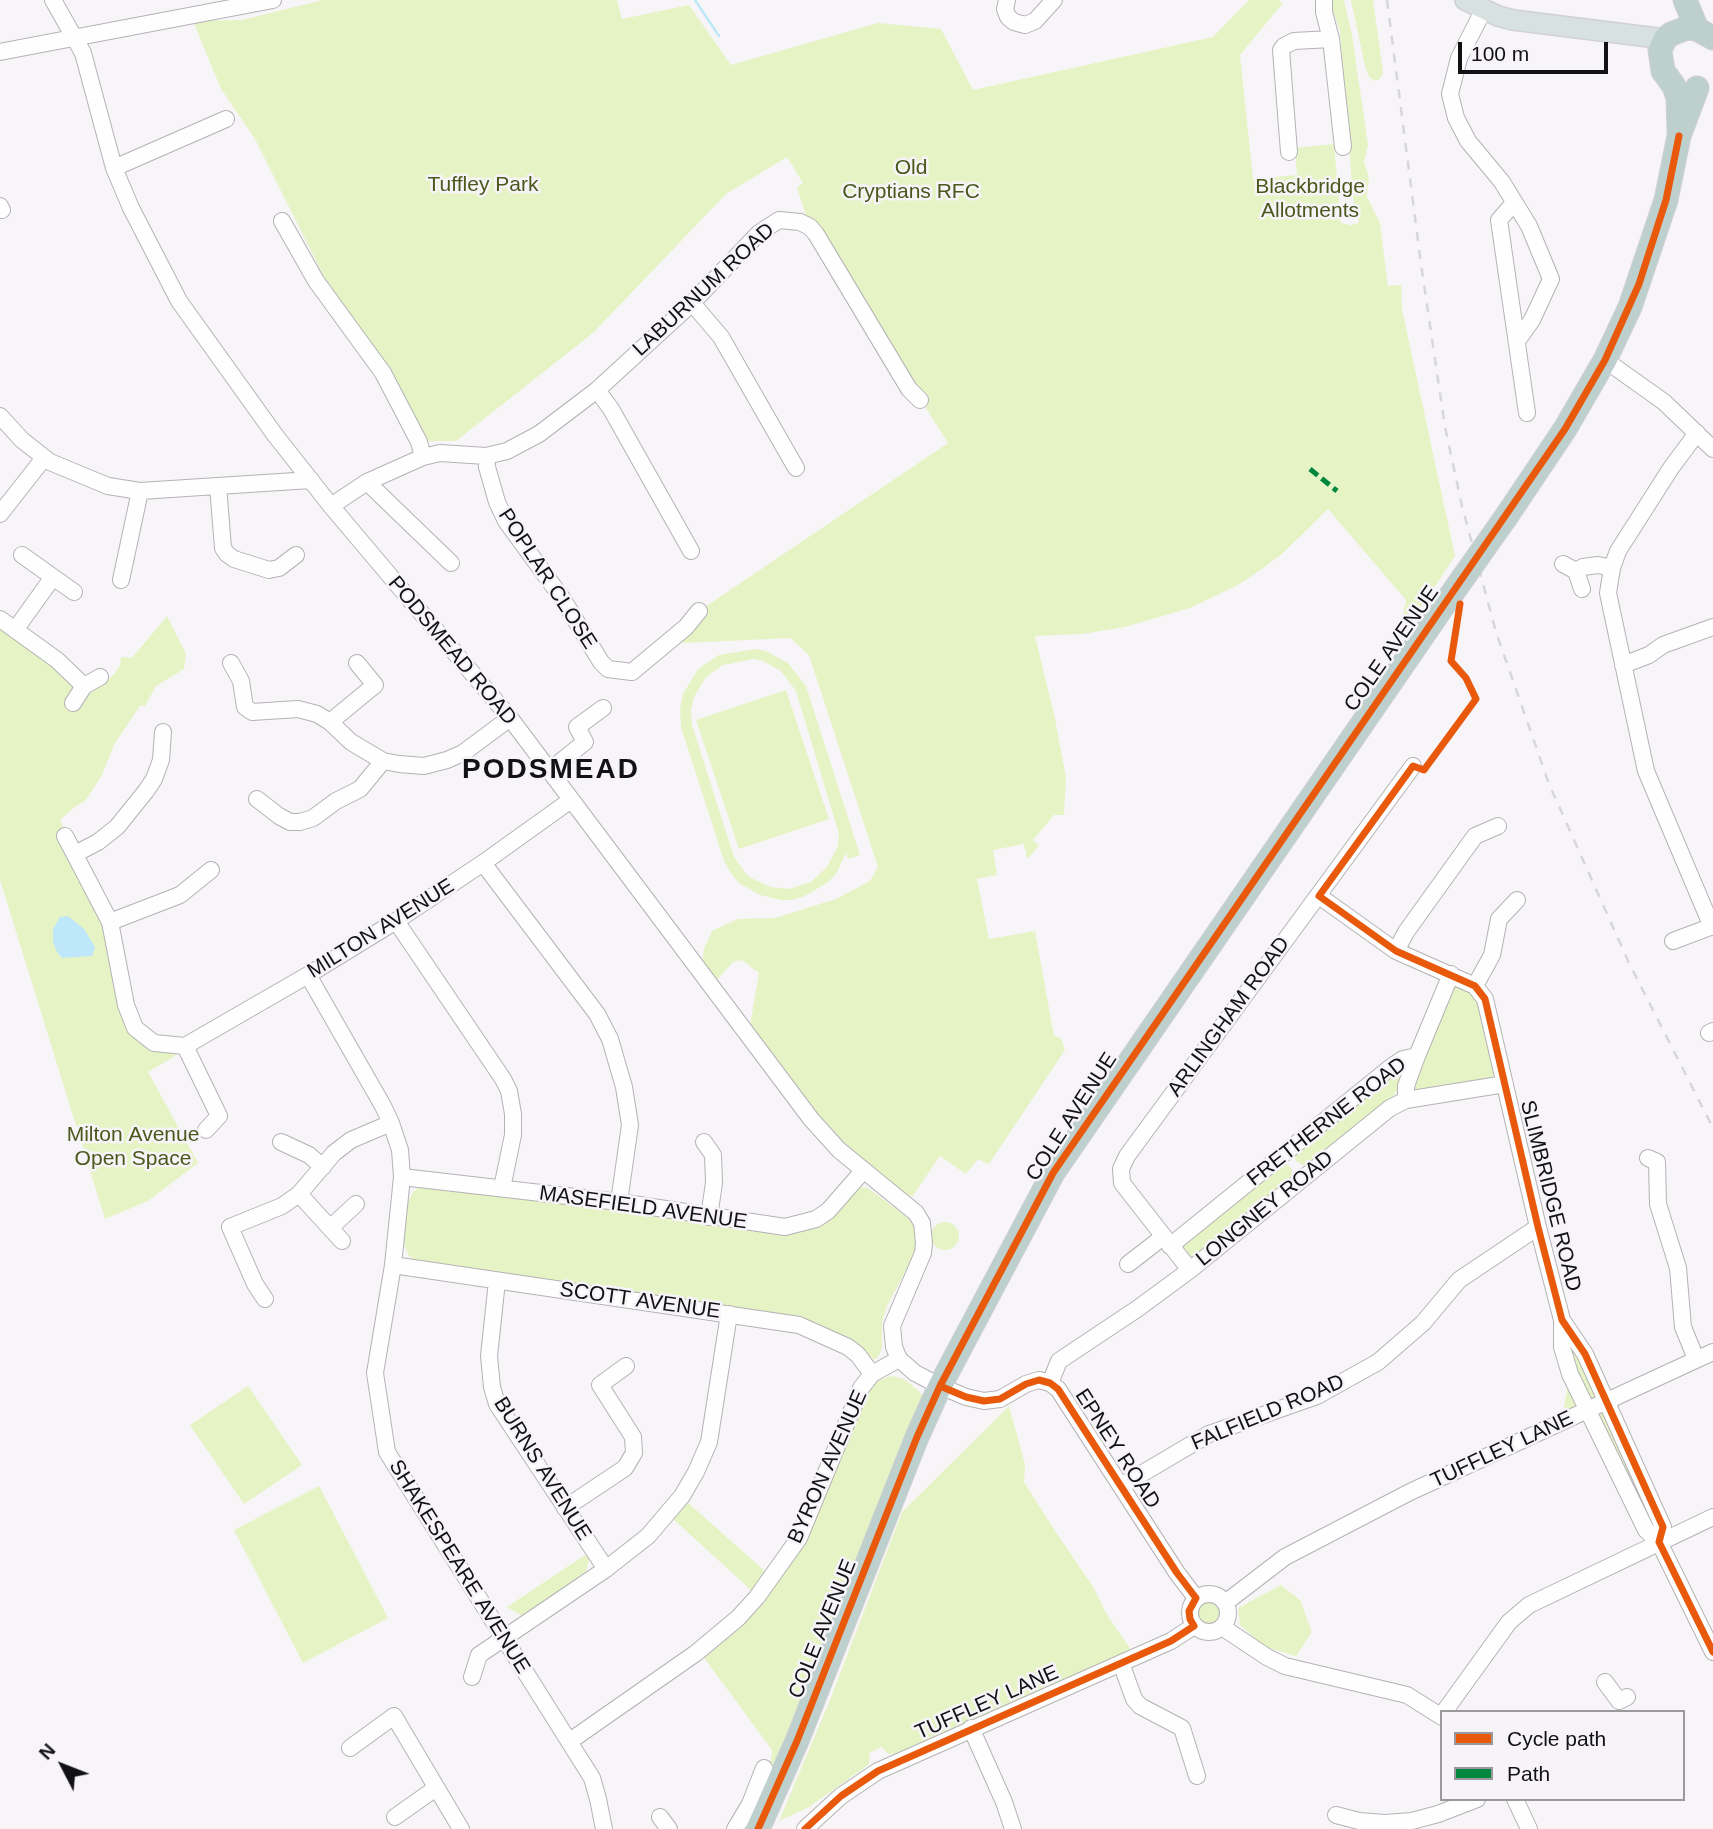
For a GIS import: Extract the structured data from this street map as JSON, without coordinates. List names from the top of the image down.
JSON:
{
  "streets": {
    "highway": ["COLE AVENUE"],
    "street": [
      "LABURNUM ROAD",
      "POPLAR CLOSE",
      "PODSMEAD ROAD",
      "MILTON AVENUE",
      "ARLINGHAM ROAD",
      "FRETHERNE ROAD",
      "SLIMBRIDGE ROAD",
      "MASEFIELD AVENUE",
      "LONGNEY ROAD",
      "SCOTT AVENUE",
      "FALFIELD ROAD",
      "EPNEY ROAD",
      "TUFFLEY LANE",
      "BYRON AVENUE",
      "BURNS AVENUE",
      "SHAKESPEARE AVENUE"
    ]
  },
  "crossings": [
    ["LABURNUM ROAD", "POPLAR CLOSE"],
    ["LABURNUM ROAD", "PODSMEAD ROAD"],
    ["COLE AVENUE", "EPNEY ROAD"],
    ["PODSMEAD ROAD", "MILTON AVENUE"],
    ["PODSMEAD ROAD", "MASEFIELD AVENUE"],
    ["PODSMEAD ROAD", "BYRON AVENUE"],
    ["MILTON AVENUE", "SHAKESPEARE AVENUE"],
    ["ARLINGHAM ROAD", "FRETHERNE ROAD"],
    ["ARLINGHAM ROAD", "LONGNEY ROAD"],
    ["SLIMBRIDGE ROAD", "LONGNEY ROAD"],
    ["SLIMBRIDGE ROAD", "FALFIELD ROAD"],
    ["SLIMBRIDGE ROAD", "TUFFLEY LANE"],
    ["MASEFIELD AVENUE", "SHAKESPEARE AVENUE"],
    ["LONGNEY ROAD", "EPNEY ROAD"],
    ["SCOTT AVENUE", "BYRON AVENUE"],
    ["SCOTT AVENUE", "BURNS AVENUE"],
    ["SCOTT AVENUE", "SHAKESPEARE AVENUE"],
    ["FALFIELD ROAD", "EPNEY ROAD"],
    ["EPNEY ROAD", "TUFFLEY LANE"],
    ["BYRON AVENUE", "SHAKESPEARE AVENUE"]
  ],
  "districts": ["PODSMEAD"],
  "parks": [
    "Old Cryptians RFC",
    "Tuffley Park",
    "Blackbridge Allotments",
    "Milton Avenue Open Space"
  ],
  "legend": ["Cycle path", "Path"],
  "scale_bar": "100 m",
  "north": "top left"
}
